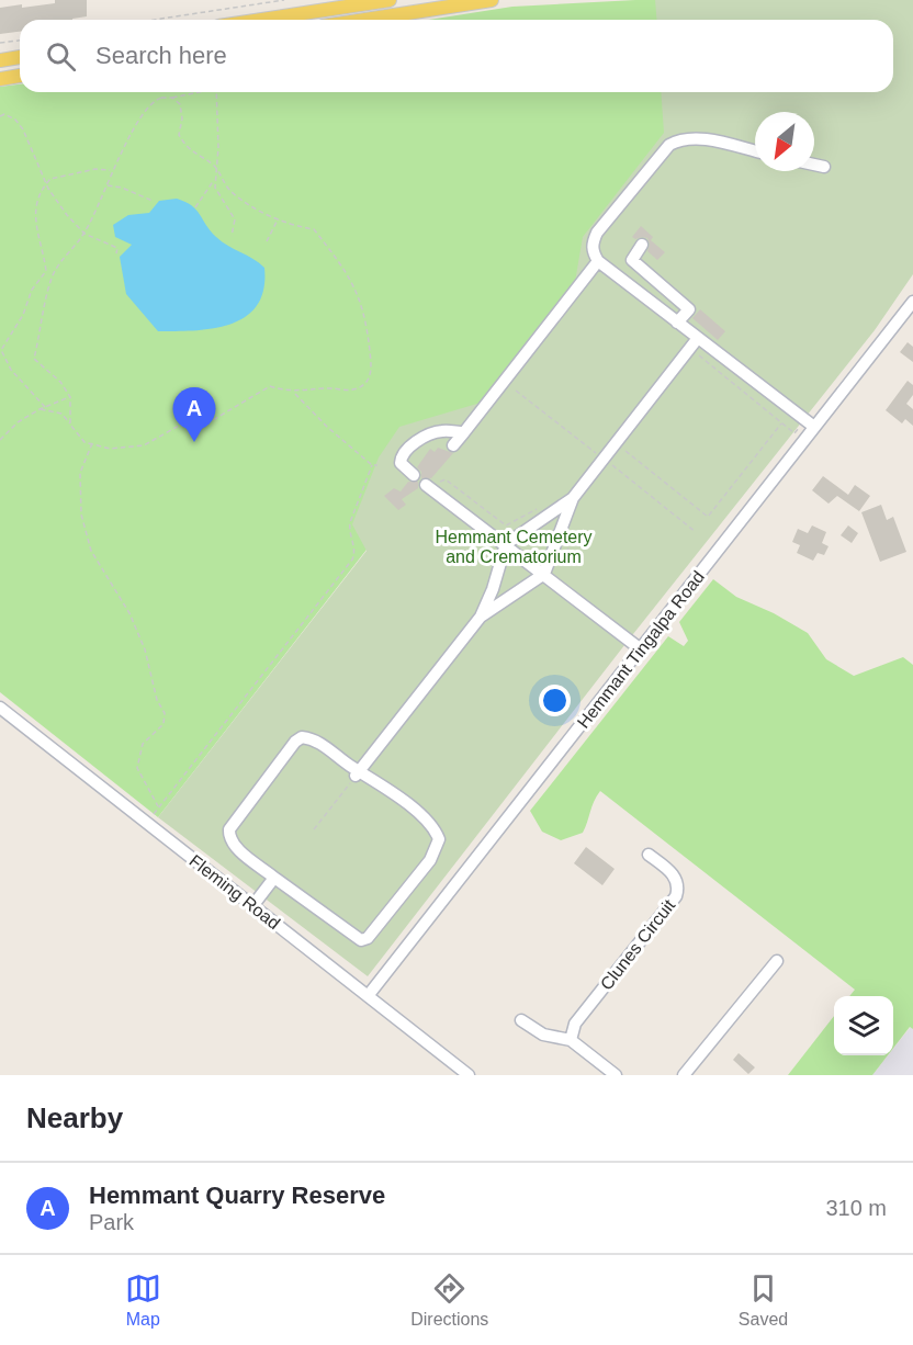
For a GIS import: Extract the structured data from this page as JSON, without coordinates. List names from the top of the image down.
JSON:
{
  "streets": {
    "street": ["Hemmant Tingalpa Road", "Fleming Road", "Clunes Circuit"]
  },
  "crossings": [
    ["Hemmant Tingalpa Road", "Fleming Road"]
  ],
  "parks": ["Hemmant Cemetery and Crematorium"],
  "north": "bottom left",
  "page": {
    "search": "Search here",
    "pins": "A",
    "heading": "Nearby",
    "list": [
      {
        "mark": "A",
        "name": "Hemmant Quarry Reserve",
        "note": "Park",
        "value": "310 m"
      }
    ],
    "nav": ["Map", "Directions", "Saved"]
  }
}
